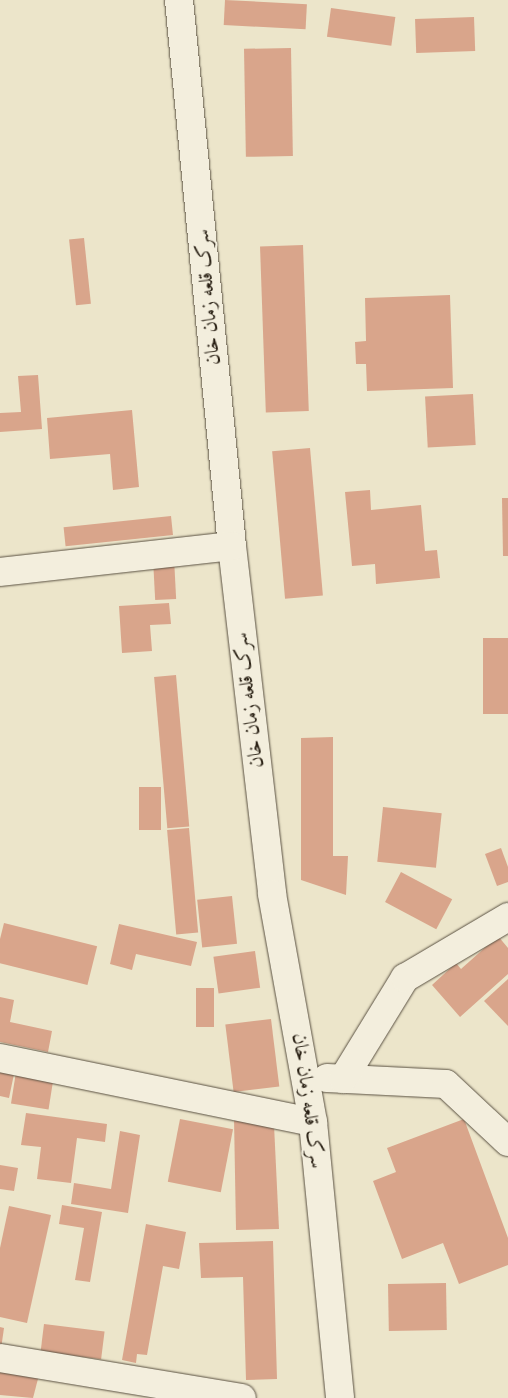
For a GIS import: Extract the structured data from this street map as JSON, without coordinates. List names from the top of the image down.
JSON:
{
  "streets": {
    "street": ["سرک قلعه زمان خان"]
  }
}
